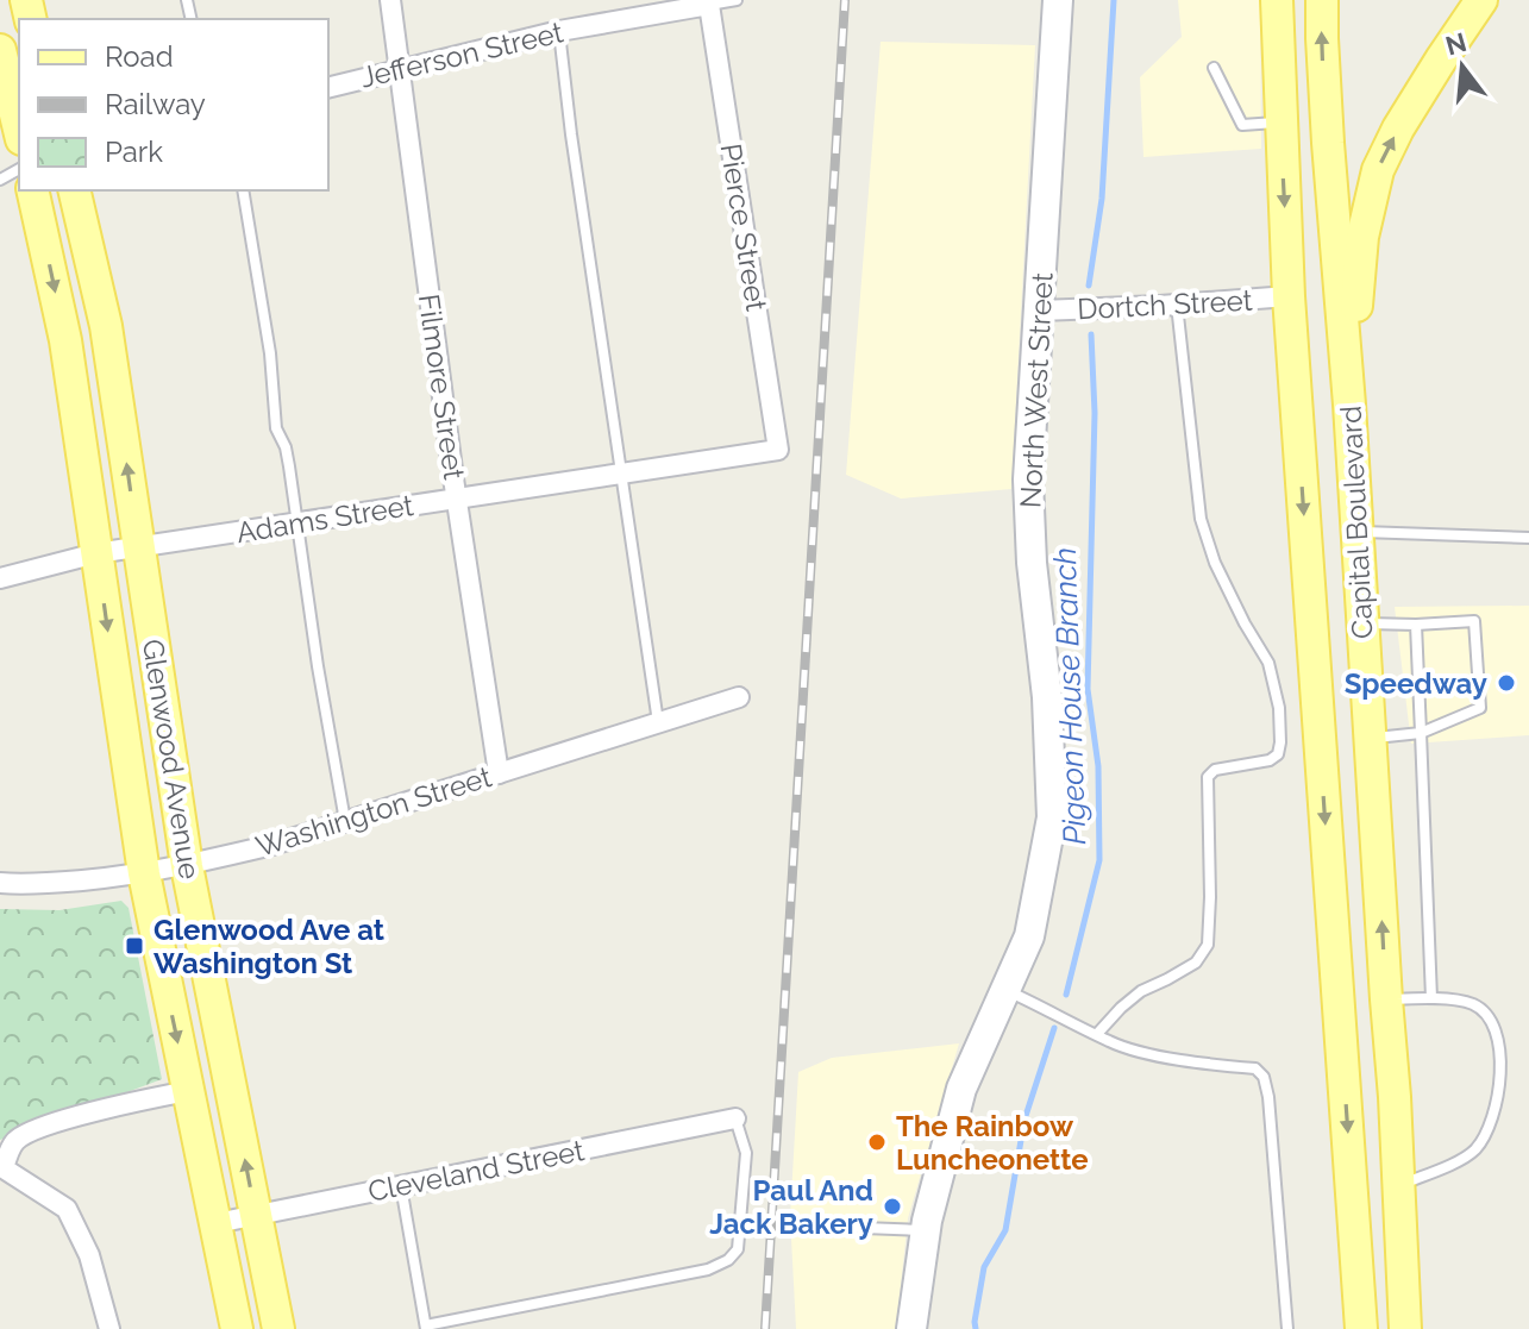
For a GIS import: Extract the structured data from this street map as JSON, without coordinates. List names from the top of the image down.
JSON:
{
  "streets": {
    "main road": ["Capital Boulevard", "Glenwood Avenue"],
    "street": [
      "Jefferson Street",
      "Pierce Street",
      "Dortch Street",
      "Filmore Street",
      "North West Street",
      "Adams Street",
      "Washington Street",
      "Cleveland Street"
    ]
  },
  "crossings": [
    ["Jefferson Street", "Pierce Street"],
    ["Jefferson Street", "Filmore Street"],
    ["Pierce Street", "Adams Street"],
    ["Dortch Street", "North West Street"],
    ["Dortch Street", "Capital Boulevard"],
    ["Filmore Street", "Adams Street"],
    ["Filmore Street", "Washington Street"],
    ["Adams Street", "Glenwood Avenue"],
    ["Glenwood Avenue", "Washington Street"],
    ["Glenwood Avenue", "Cleveland Street"]
  ],
  "water": ["Pigeon House Branch"],
  "places": {
    "other": ["Speedway", "The Rainbow Luncheonette", "Paul And Jack Bakery"],
    "transit": ["Glenwood Ave at Washington St"]
  },
  "legend": ["Road", "Railway", "Park"],
  "north": "top"
}
